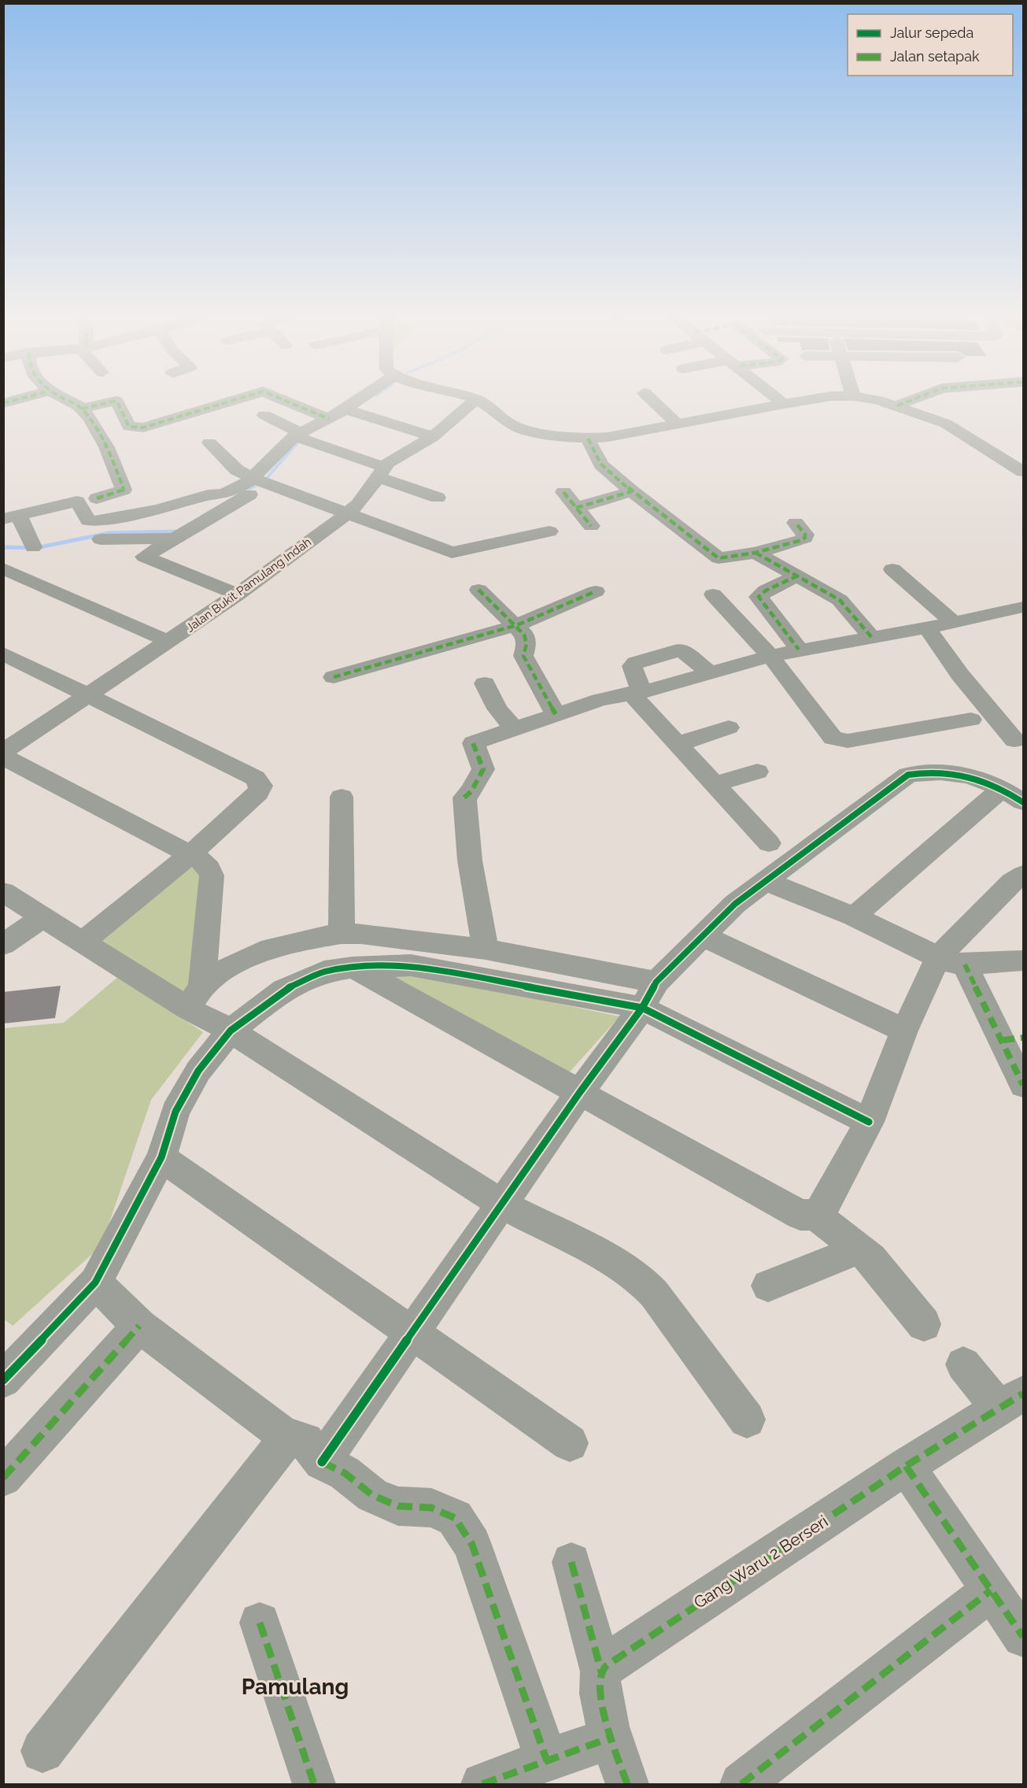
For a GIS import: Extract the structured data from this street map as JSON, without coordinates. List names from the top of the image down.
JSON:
{
  "streets": {
    "street": ["Jalan Bukit Pamulang Indah", "Gang Waru 2 Berseri"]
  },
  "districts": ["Pamulang"],
  "legend": ["Jalur sepeda", "Jalan setapak"]
}
